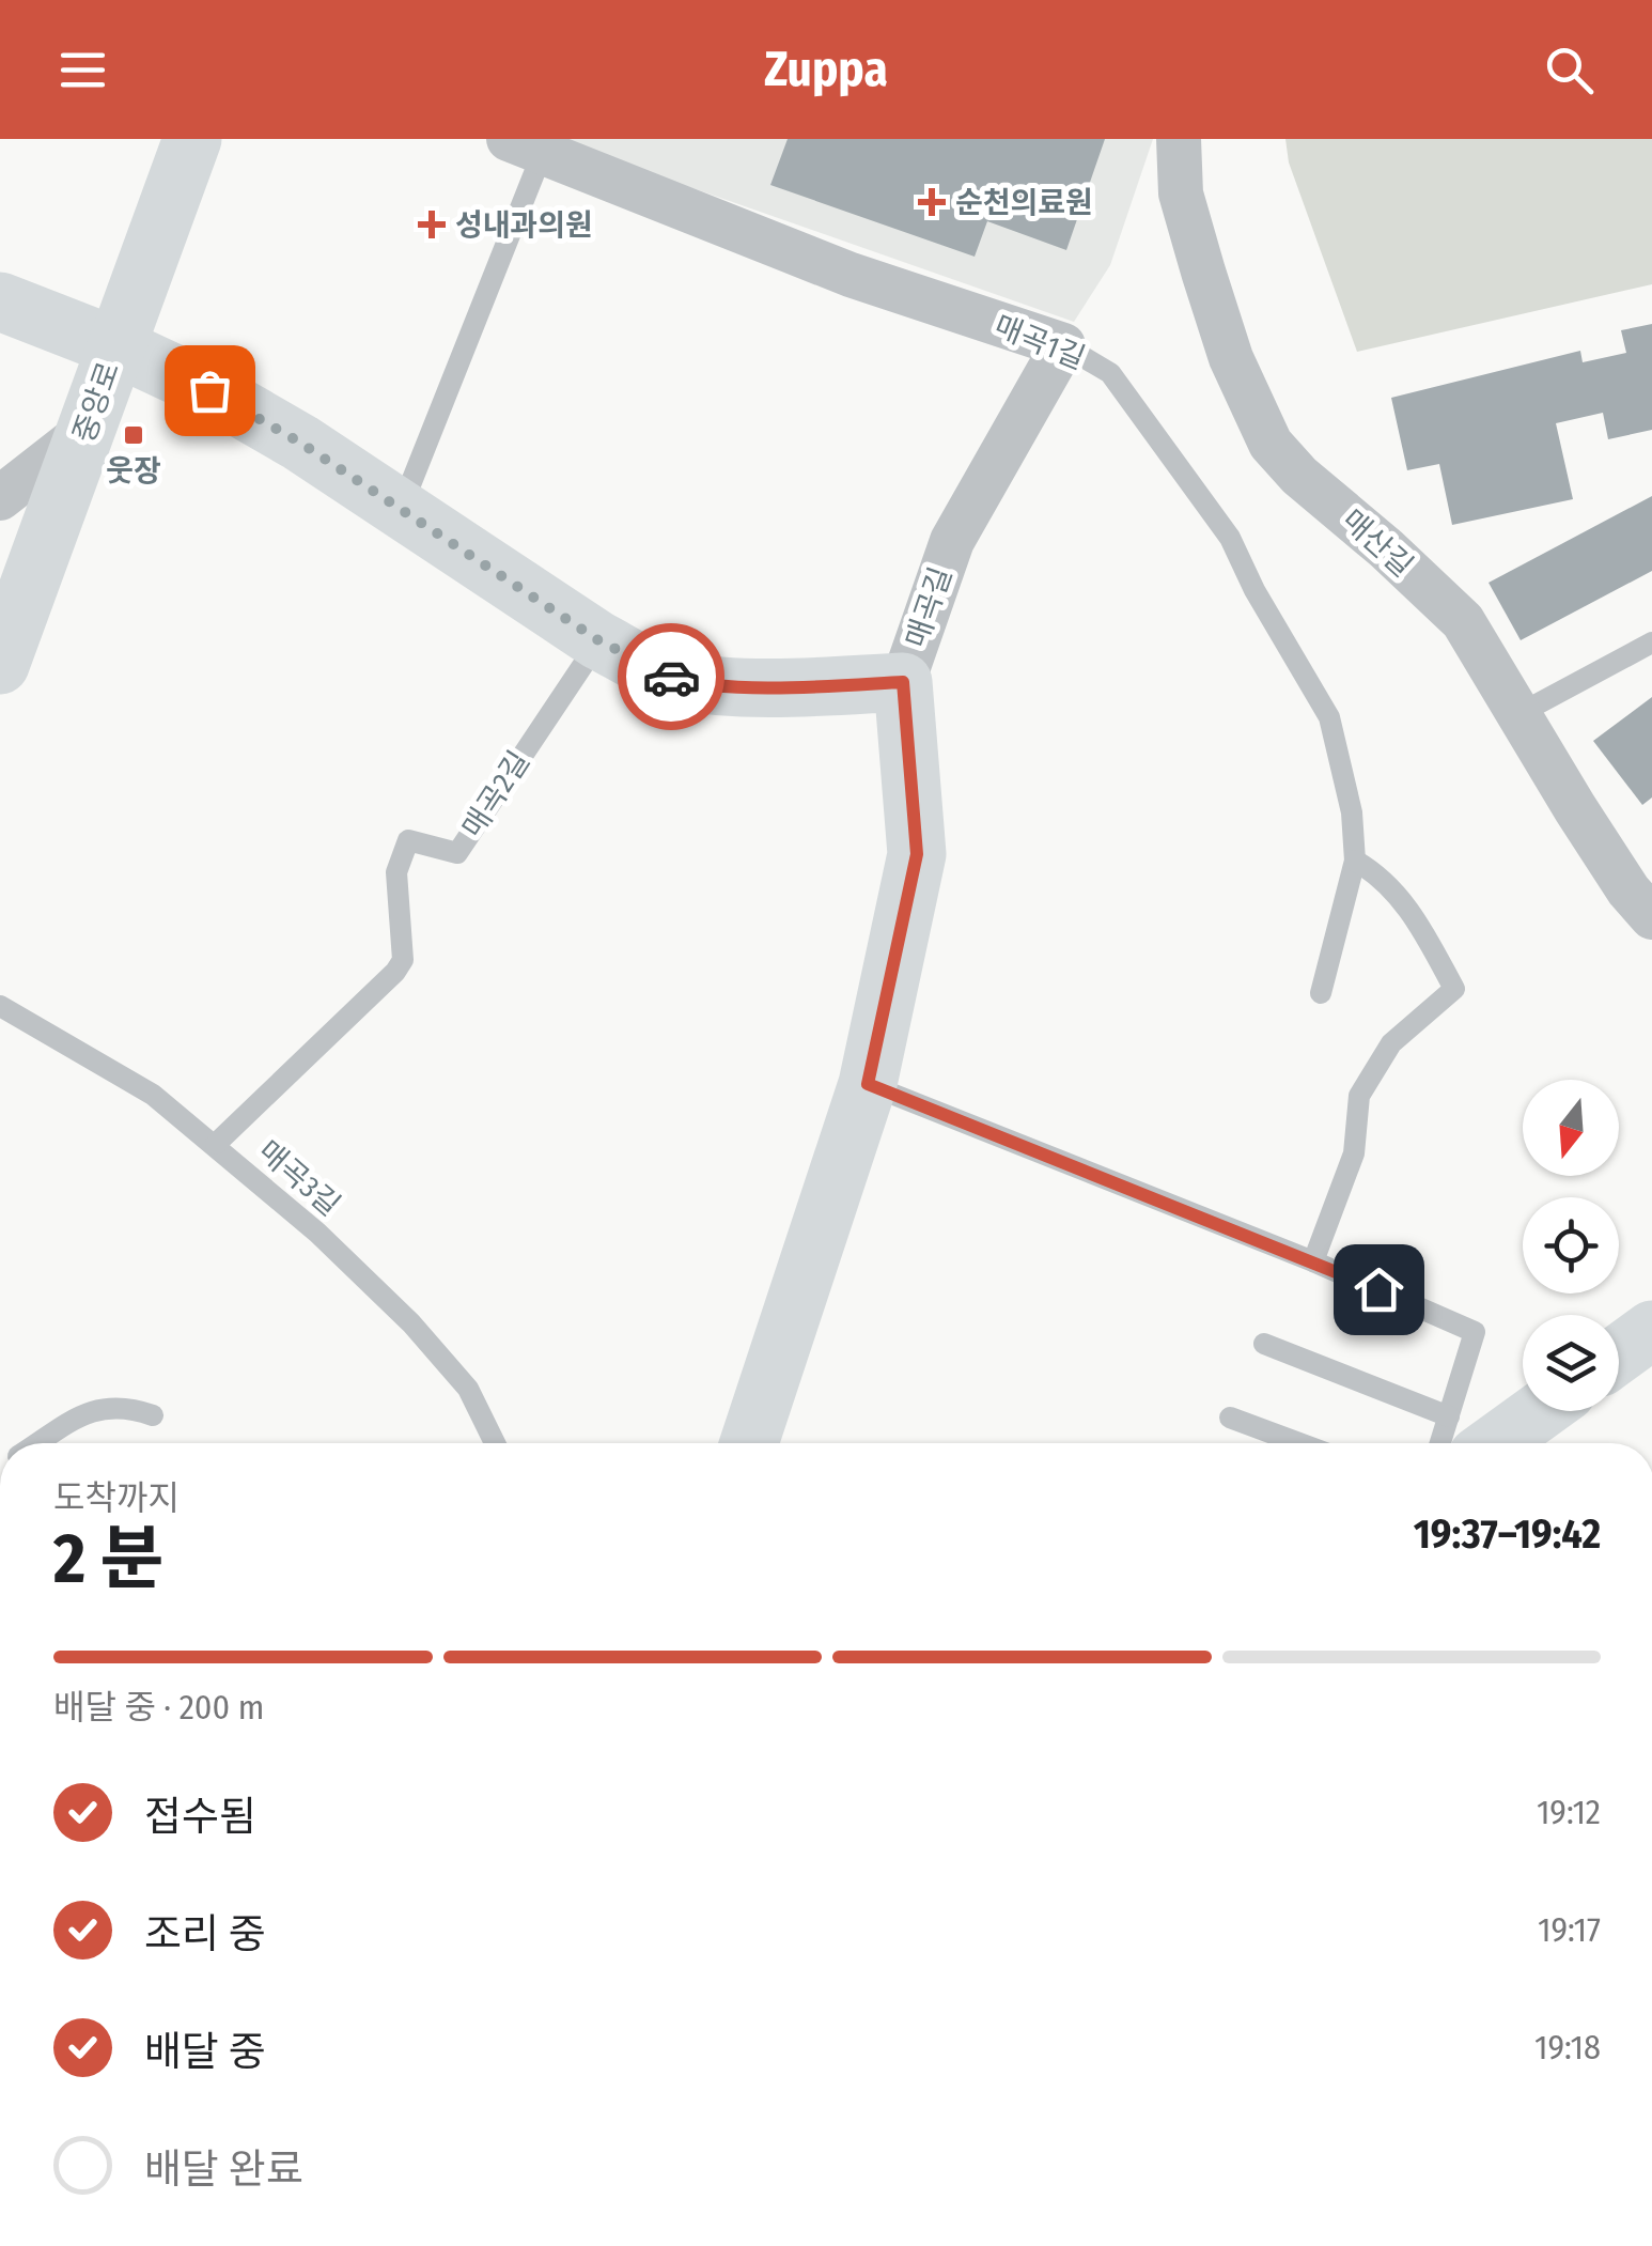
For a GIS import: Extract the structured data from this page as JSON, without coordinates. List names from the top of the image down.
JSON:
{
  "streets": {
    "street": [
      "매곡1길",
      "중앙로",
      "매산길",
      "매곡길"
    ],
    "lane": ["매곡2길", "매곡3길"]
  },
  "crossings": [
    ["매곡1길", "매곡길"],
    ["매곡2길", "매곡3길"]
  ],
  "places": {
    "health": ["순천의료원", "성내과의원"],
    "transit": ["웃장"]
  },
  "north": "bottom",
  "page": {
    "header": "Zuppa",
    "heading": ["2 분", "도착까지", "19:37–19:42"],
    "bar": "배달 중 · 200 m",
    "list": [
      ["접수됨", "19:12"],
      ["조리 중", "19:17"],
      ["배달 중", "19:18"],
      "배달 완료"
    ]
  }
}
